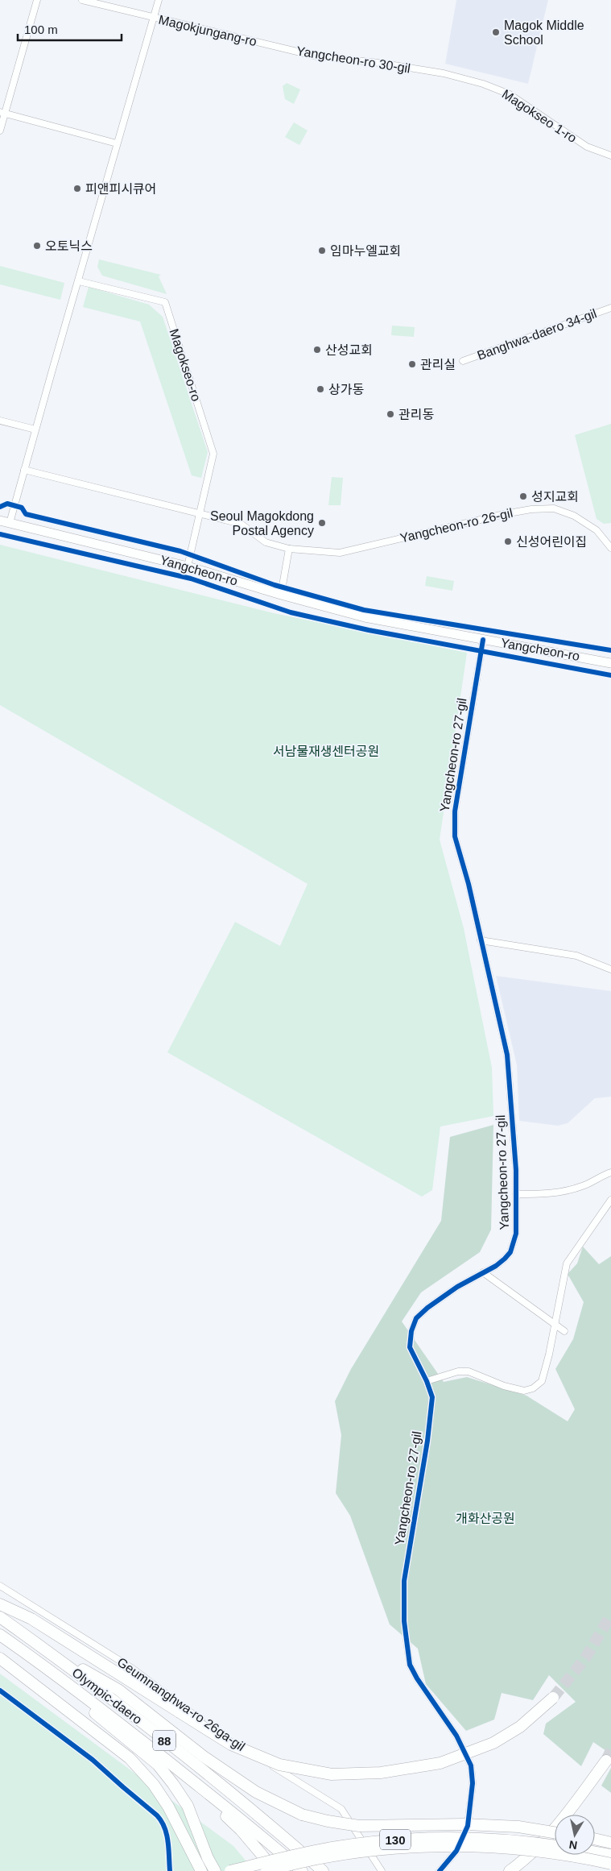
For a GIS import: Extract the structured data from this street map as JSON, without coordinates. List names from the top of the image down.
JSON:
{
  "streets": {
    "highway": ["Olympic-daero", "88", "130"],
    "main road": ["Yangcheon-ro"],
    "street": [
      "Magokjungang-ro",
      "Yangcheon-ro 30-gil",
      "Magokseo 1-ro",
      "Banghwa-daero 34-gil",
      "Magokseo-ro",
      "Yangcheon-ro 26-gil",
      "Yangcheon-ro 27-gil",
      "Geumnanghwa-ro 26ga-gil"
    ]
  },
  "crossings": [
    ["Magokjungang-ro", "Yangcheon-ro 30-gil"],
    ["Yangcheon-ro 30-gil", "Magokseo 1-ro"],
    ["Magokseo-ro", "Yangcheon-ro"],
    ["Yangcheon-ro", "Yangcheon-ro 27-gil"]
  ],
  "parks": ["서남물재생센터공원", "개화산공원"],
  "places": [
    "Magok Middle School",
    "피앤피시큐어",
    "오토닉스",
    "임마누엘교회",
    "산성교회",
    "관리실",
    "상가동",
    "관리동",
    "성지교회",
    "Seoul Magokdong Postal Agency",
    "신성어린이집"
  ],
  "scale_bar": "100 m",
  "north": "bottom"
}
